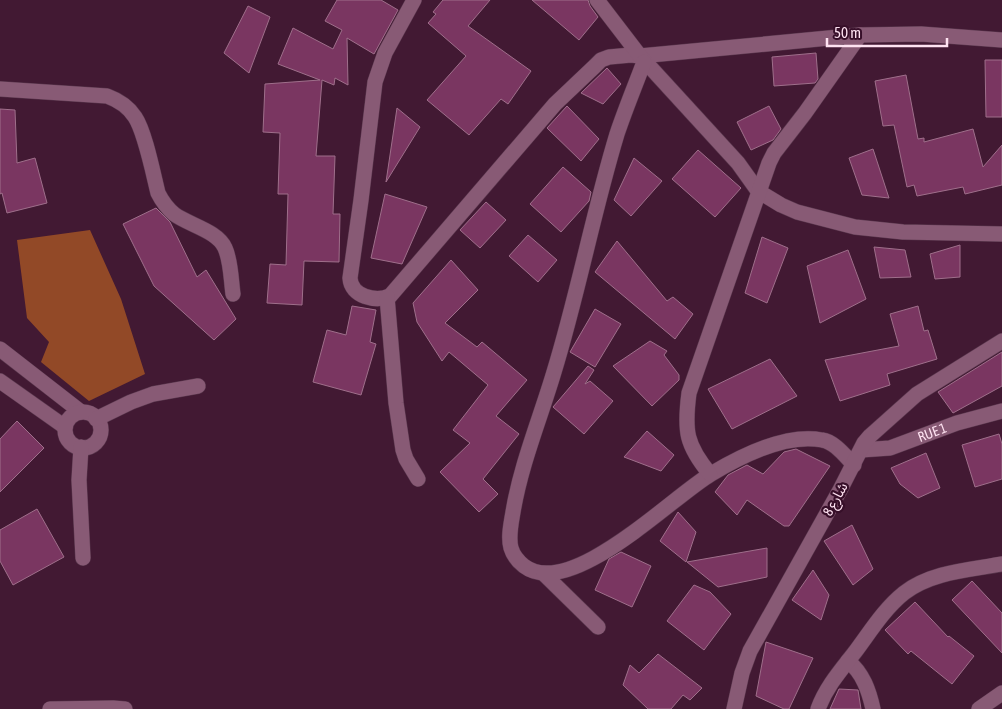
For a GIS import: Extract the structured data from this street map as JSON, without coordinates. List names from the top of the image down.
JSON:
{
  "streets": {
    "street": ["RUE 1", "شارع 8"]
  },
  "crossings": [
    ["RUE 1", "شارع 8"]
  ],
  "scale_bar": "50 m"
}
